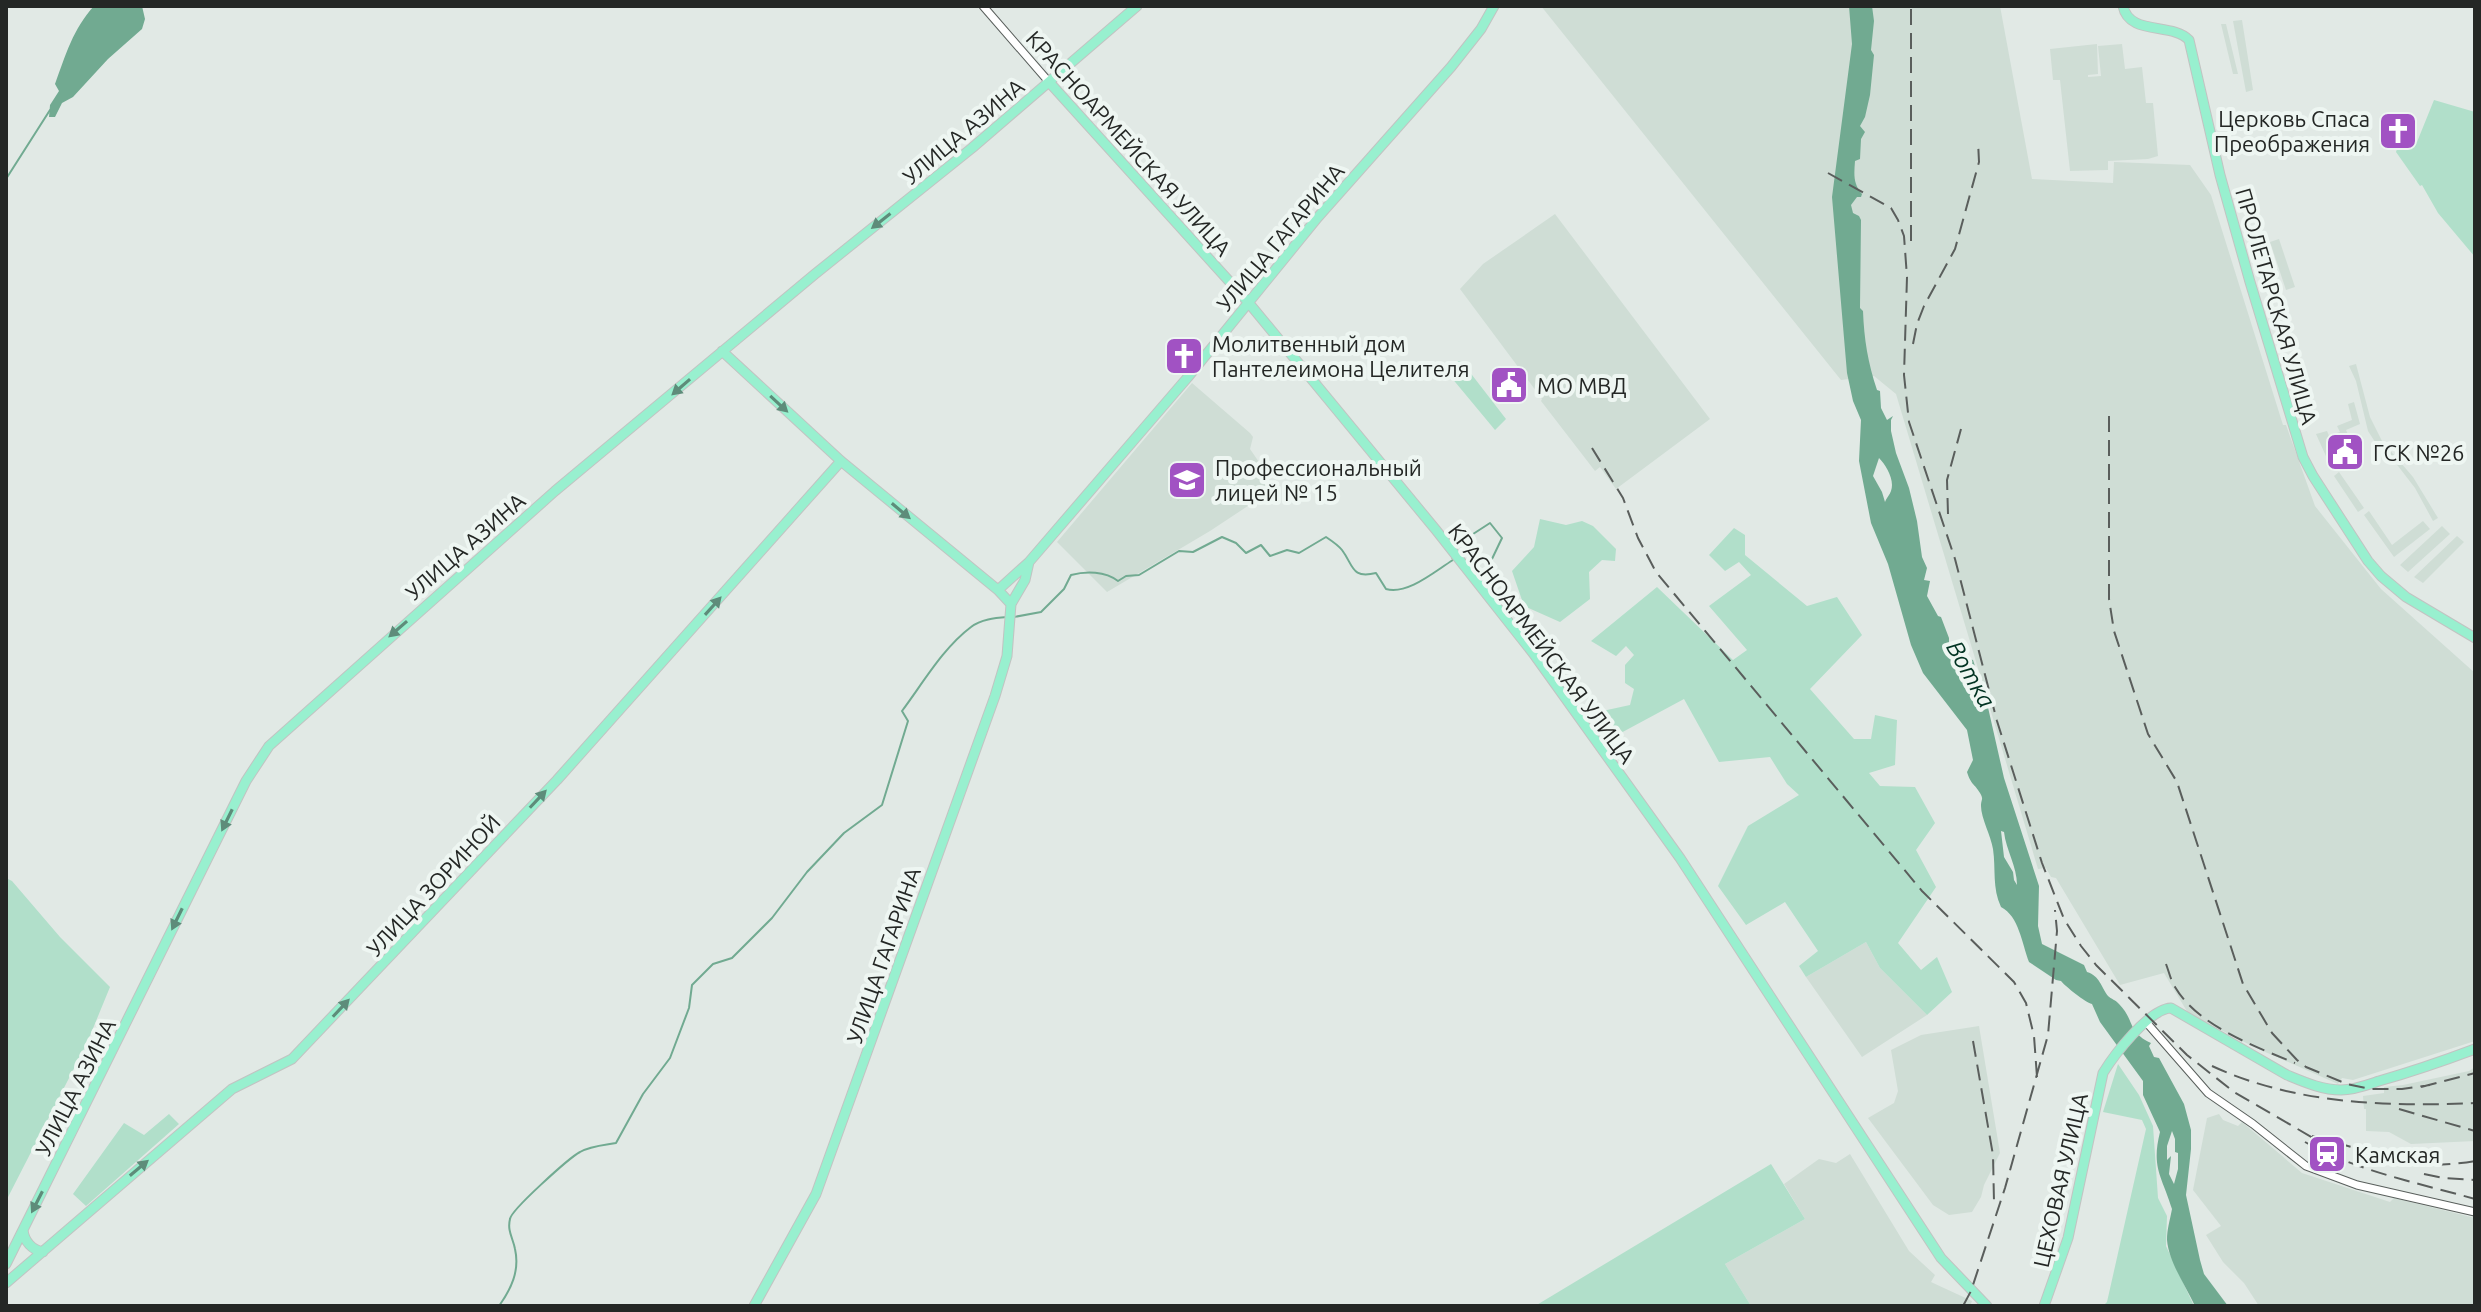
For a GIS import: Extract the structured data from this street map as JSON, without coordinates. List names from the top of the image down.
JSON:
{
  "streets": {
    "main road": [
      "УЛИЦА АЗИНА",
      "КРАСНОАРМЕЙСКАЯ УЛИЦА",
      "УЛИЦА ГАГАРИНА",
      "ПРОЛЕТАРСКАЯ УЛИЦА",
      "УЛИЦА ЗОРИНОЙ",
      "ЦЕХОВАЯ УЛИЦА"
    ]
  },
  "crossings": [
    ["УЛИЦА АЗИНА", "КРАСНОАРМЕЙСКАЯ УЛИЦА"],
    ["КРАСНОАРМЕЙСКАЯ УЛИЦА", "УЛИЦА ГАГАРИНА"]
  ],
  "one_way": ["УЛИЦА АЗИНА", "УЛИЦА ЗОРИНОЙ"],
  "water": ["Вотка"],
  "places": {
    "church": ["Церковь Спаса Преображения", "Молитвенный дом Пантелеимона Целителя"],
    "public building": ["МО МВД", "ГСК №26"],
    "school or university": ["Профессиональный лицей № 15"],
    "station": ["Камская"]
  }
}
